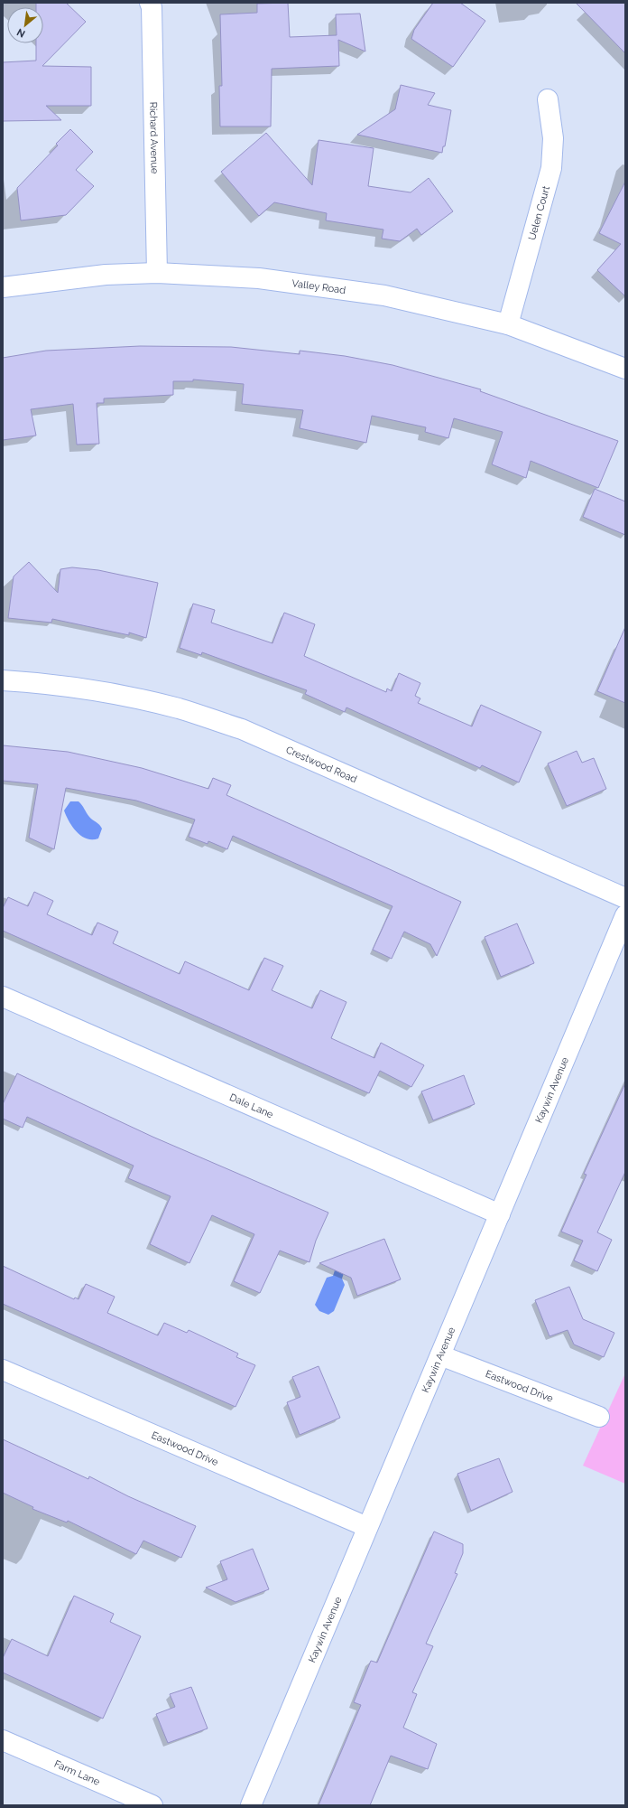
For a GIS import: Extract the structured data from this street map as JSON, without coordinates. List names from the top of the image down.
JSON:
{
  "streets": {
    "street": [
      "Richard Avenue",
      "Uelen Court",
      "Valley Road",
      "Crestwood Road",
      "Kaywin Avenue",
      "Dale Lane",
      "Eastwood Drive",
      "Farm Lane"
    ]
  },
  "crossings": [
    ["Richard Avenue", "Valley Road"],
    ["Uelen Court", "Valley Road"],
    ["Kaywin Avenue", "Dale Lane"],
    ["Kaywin Avenue", "Eastwood Drive"]
  ],
  "north": "bottom left"
}
